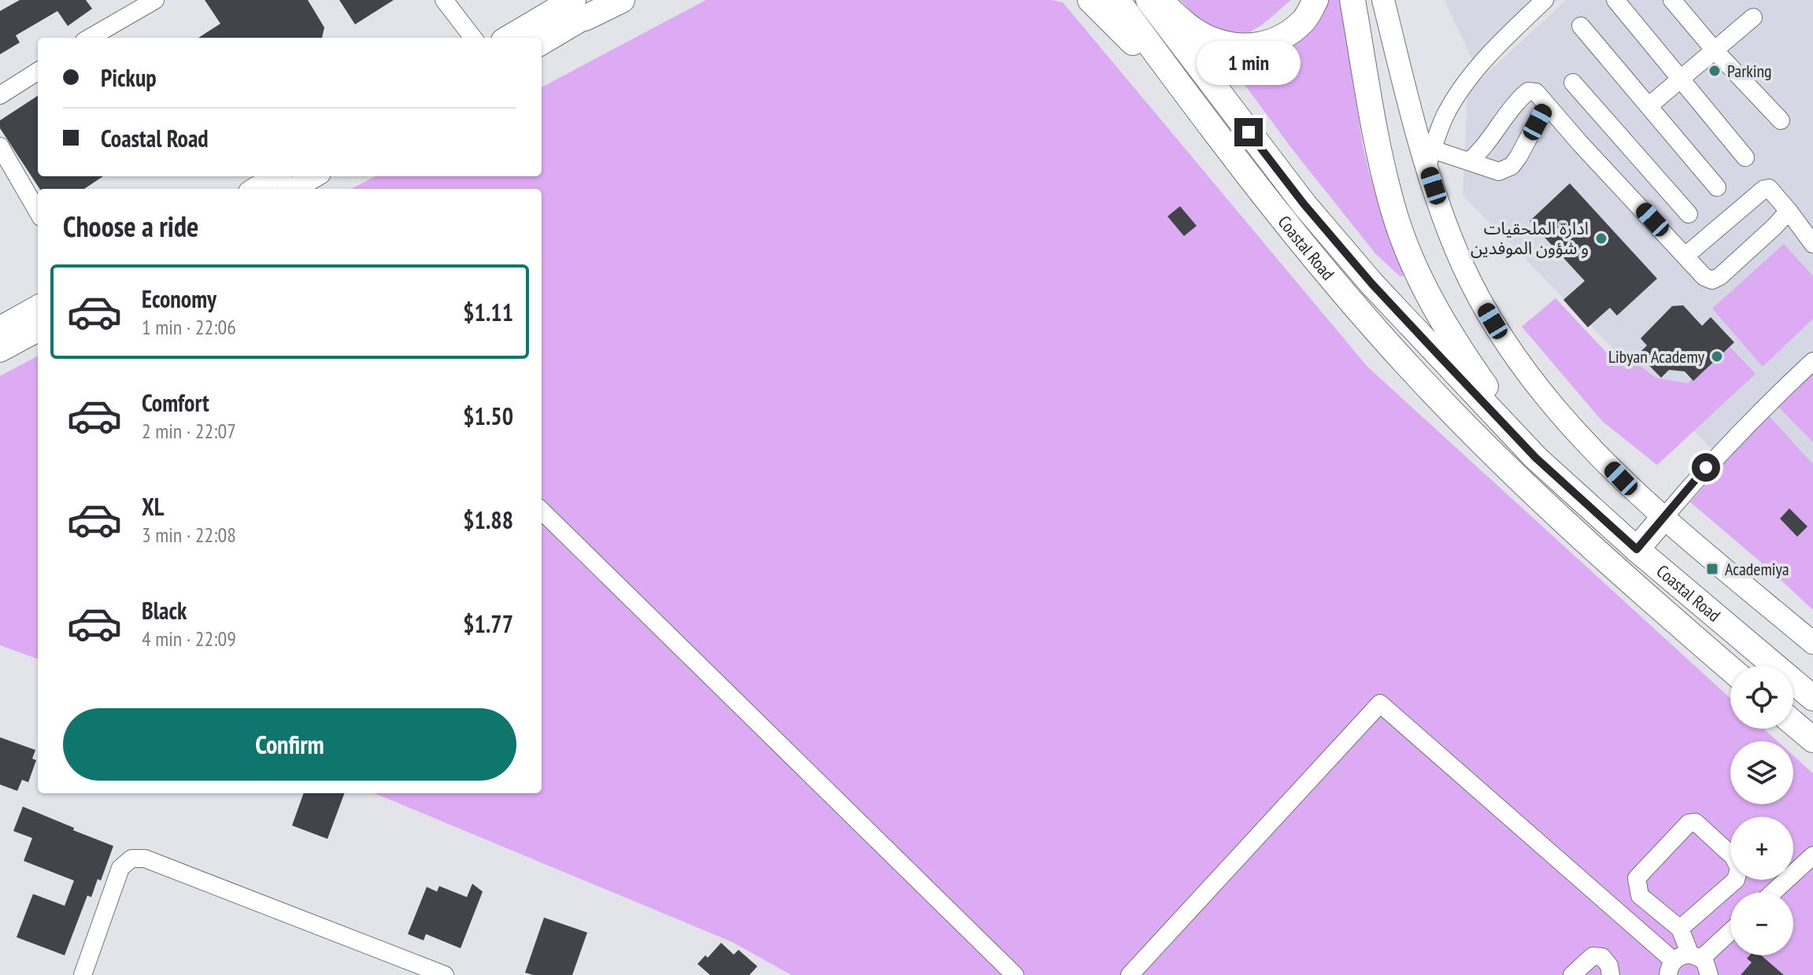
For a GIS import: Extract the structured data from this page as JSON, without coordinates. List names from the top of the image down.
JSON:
{
  "streets": {
    "highway": ["Coastal Road"]
  },
  "places": {
    "other": ["Parking", "ادارة الملحقيات و شؤون الموفدين", "Libyan Academy"],
    "transit": ["Academiya"]
  },
  "page": {
    "banner": ["Pickup", "Coastal Road"],
    "bubble": "1 min",
    "heading": "Choose a ride",
    "list": [
      {
        "name": "Economy",
        "note": "1 min · 22:06",
        "value": "$1.11"
      },
      {
        "name": "Comfort",
        "note": "2 min · 22:07",
        "value": "$1.50"
      },
      {
        "name": "XL",
        "note": "3 min · 22:08",
        "value": "$1.88"
      },
      {
        "name": "Black",
        "note": "4 min · 22:09",
        "value": "$1.77"
      }
    ],
    "map_buttons": ["+", "−"],
    "buttons": "Confirm"
  }
}
